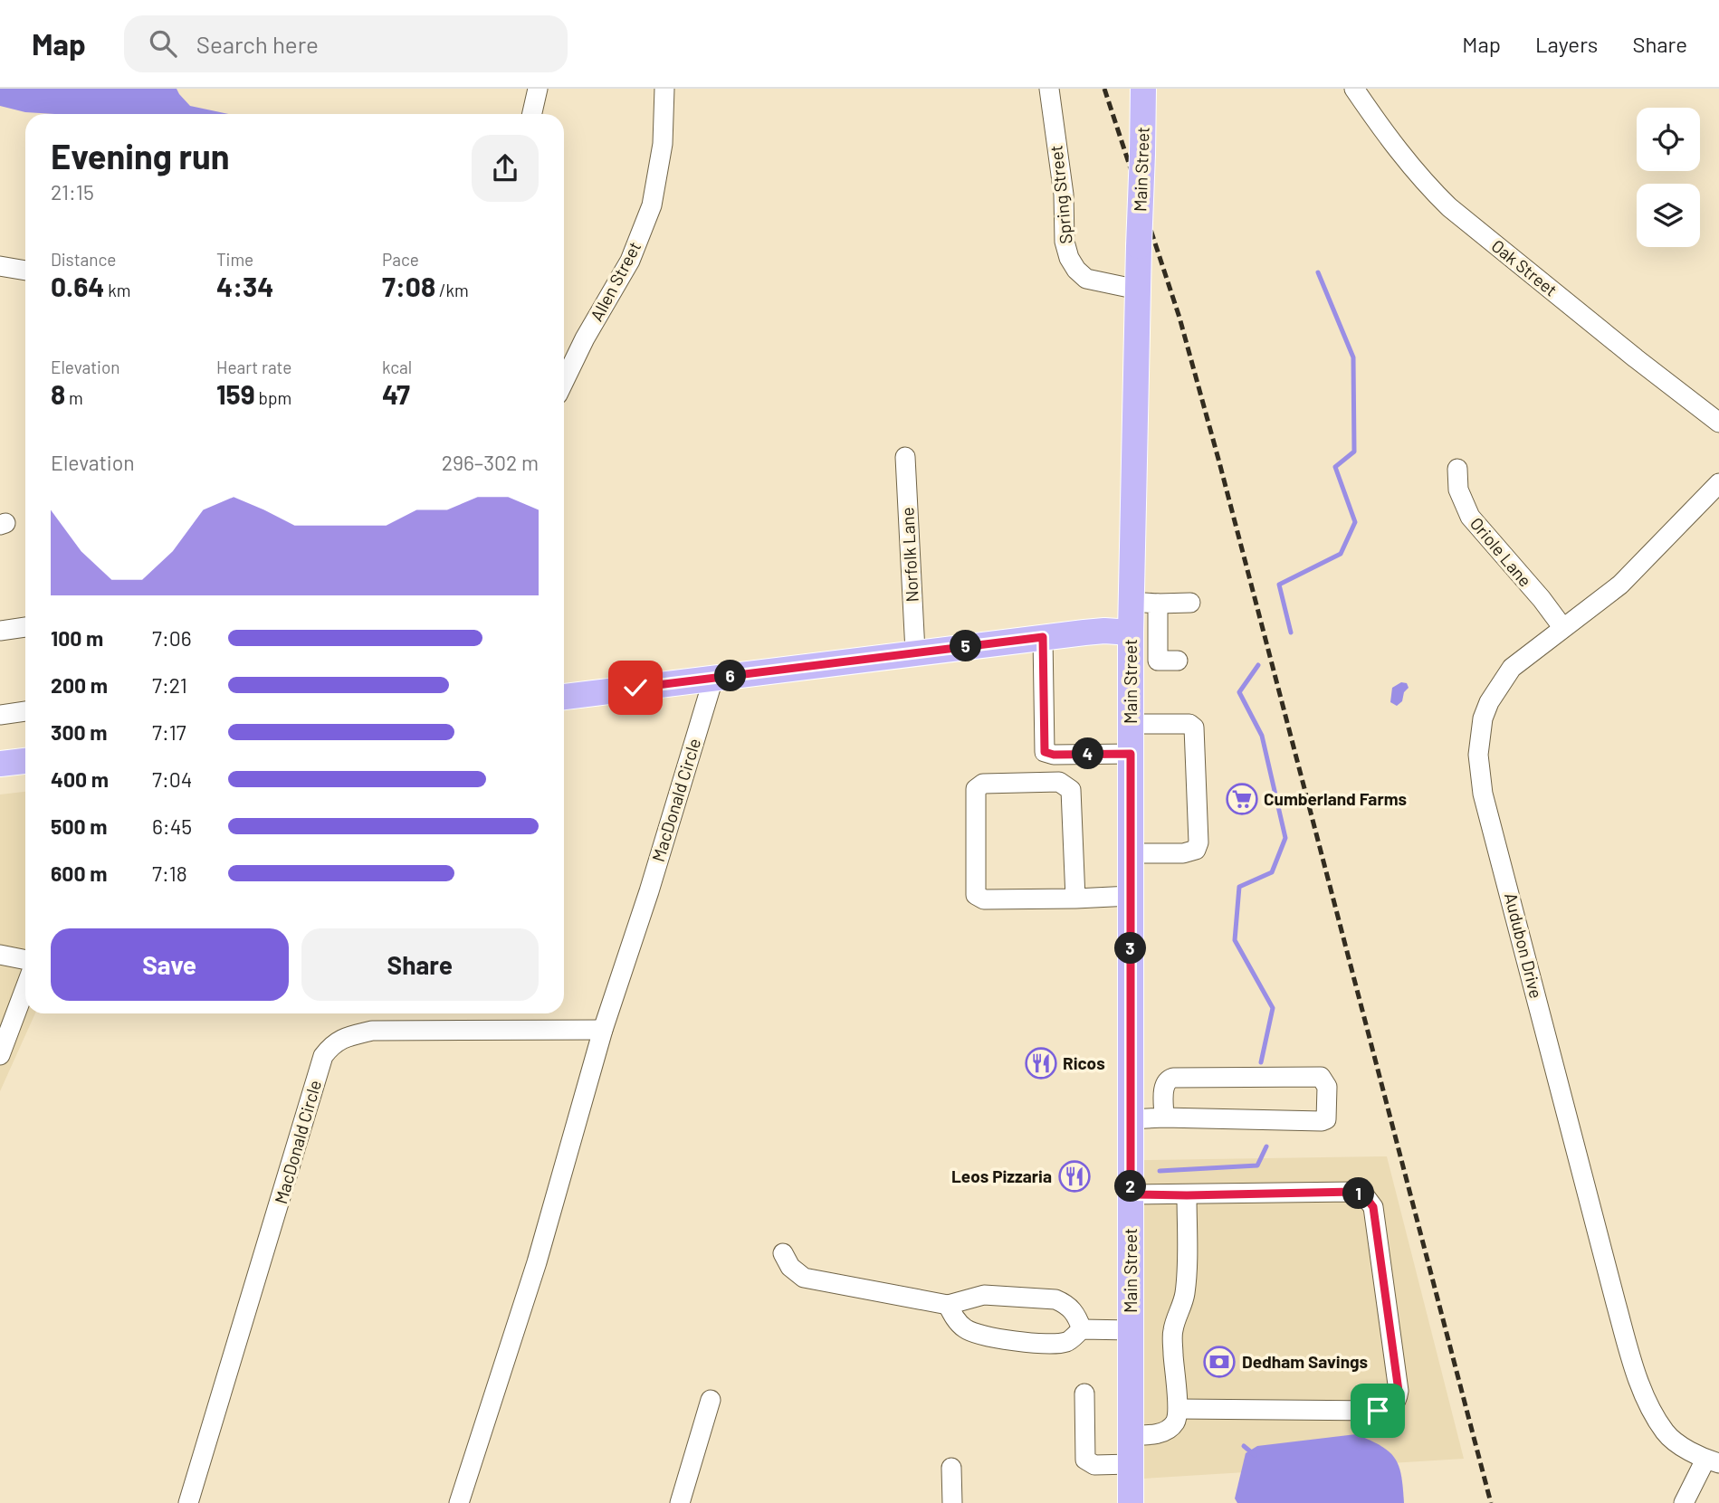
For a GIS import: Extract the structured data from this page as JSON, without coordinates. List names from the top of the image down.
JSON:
{
  "streets": {
    "main road": ["Main Street"],
    "street": [
      "Spring Street",
      "Oak Street",
      "Allen Street",
      "Oriole Lane",
      "Norfolk Lane",
      "MacDonald Circle",
      "Audubon Drive"
    ]
  },
  "crossings": [
    ["Main Street", "Spring Street"],
    ["Oriole Lane", "Audubon Drive"]
  ],
  "places": {
    "supermarket": ["Cumberland Farms"],
    "restaurant": ["Ricos", "Leos Pizzaria"],
    "bank": ["Dedham Savings"]
  },
  "page": {
    "header": "Map",
    "search": "Search here",
    "nav": ["Map", "Layers", "Share"],
    "heading": ["Evening run", "21:15"],
    "stats": [
      ["Distance", "0.64 km"],
      ["Time", "4:34"],
      ["Pace", "7:08 /km"],
      ["Elevation", "8 m"],
      ["Heart rate", "159 bpm"],
      ["kcal", "47"]
    ],
    "chart": ["Elevation", "296–302 m"],
    "list": [
      {
        "name": "100 m",
        "note": "7:06"
      },
      {
        "name": "200 m",
        "note": "7:21"
      },
      {
        "name": "300 m",
        "note": "7:17"
      },
      {
        "name": "400 m",
        "note": "7:04"
      },
      {
        "name": "500 m",
        "note": "6:45"
      },
      {
        "name": "600 m",
        "note": "7:18"
      }
    ],
    "pins": [
      "5",
      "6",
      "4",
      "3",
      "2",
      "1"
    ],
    "buttons": ["Save", "Share"]
  }
}
